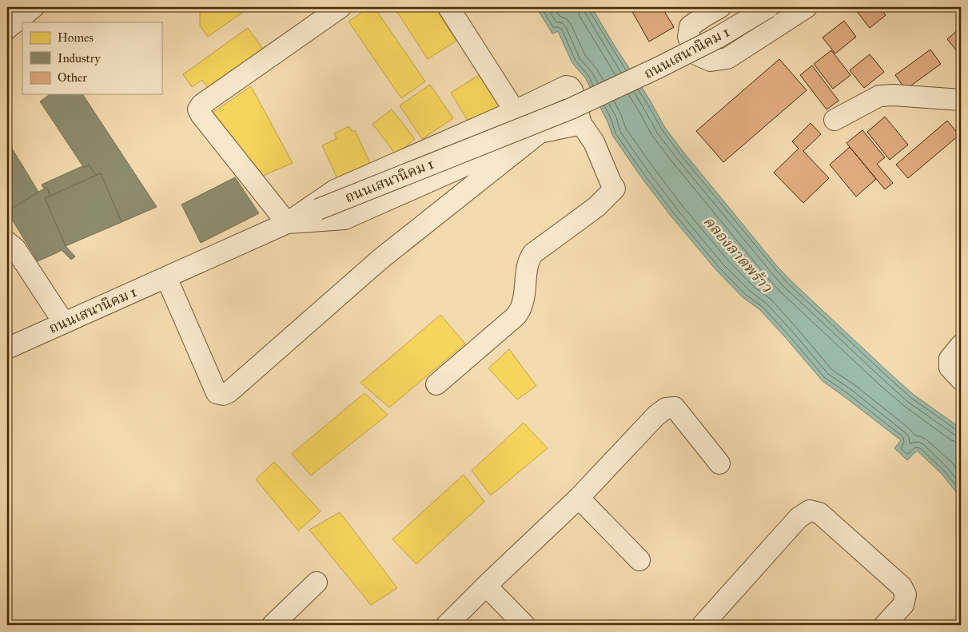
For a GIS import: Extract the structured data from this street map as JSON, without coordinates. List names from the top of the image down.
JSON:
{
  "streets": {
    "street": ["ถนนเสนานิคม 1"]
  },
  "water": ["คลองลาดพร้าว"],
  "legend": ["Homes", "Industry", "Other"]
}
